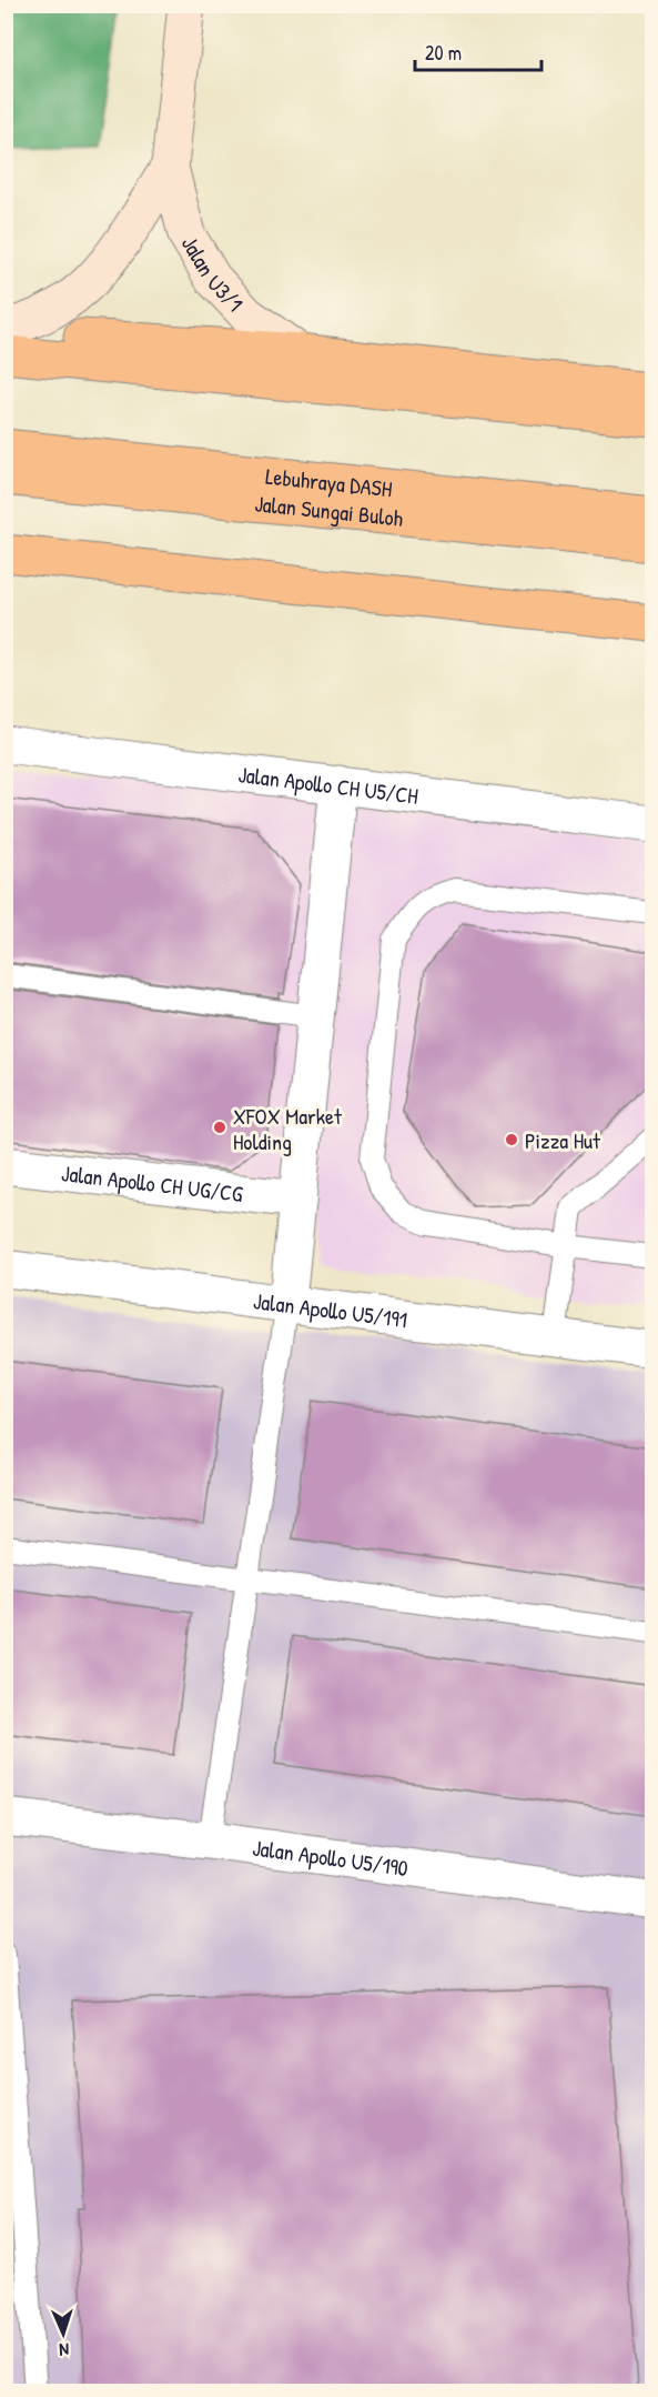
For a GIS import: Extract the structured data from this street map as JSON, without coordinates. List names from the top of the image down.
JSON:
{
  "streets": {
    "highway": ["Lebuhraya DASH", "Jalan Sungai Buloh"],
    "street": [
      "Jalan U3/1",
      "Jalan Apollo CH U5/CH",
      "Jalan Apollo CH UG/CG",
      "Jalan Apollo U5/191",
      "Jalan Apollo U5/190"
    ]
  },
  "places": ["XFOX Market Holding", "Pizza Hut"],
  "scale_bar": "20 m",
  "north": "bottom"
}
